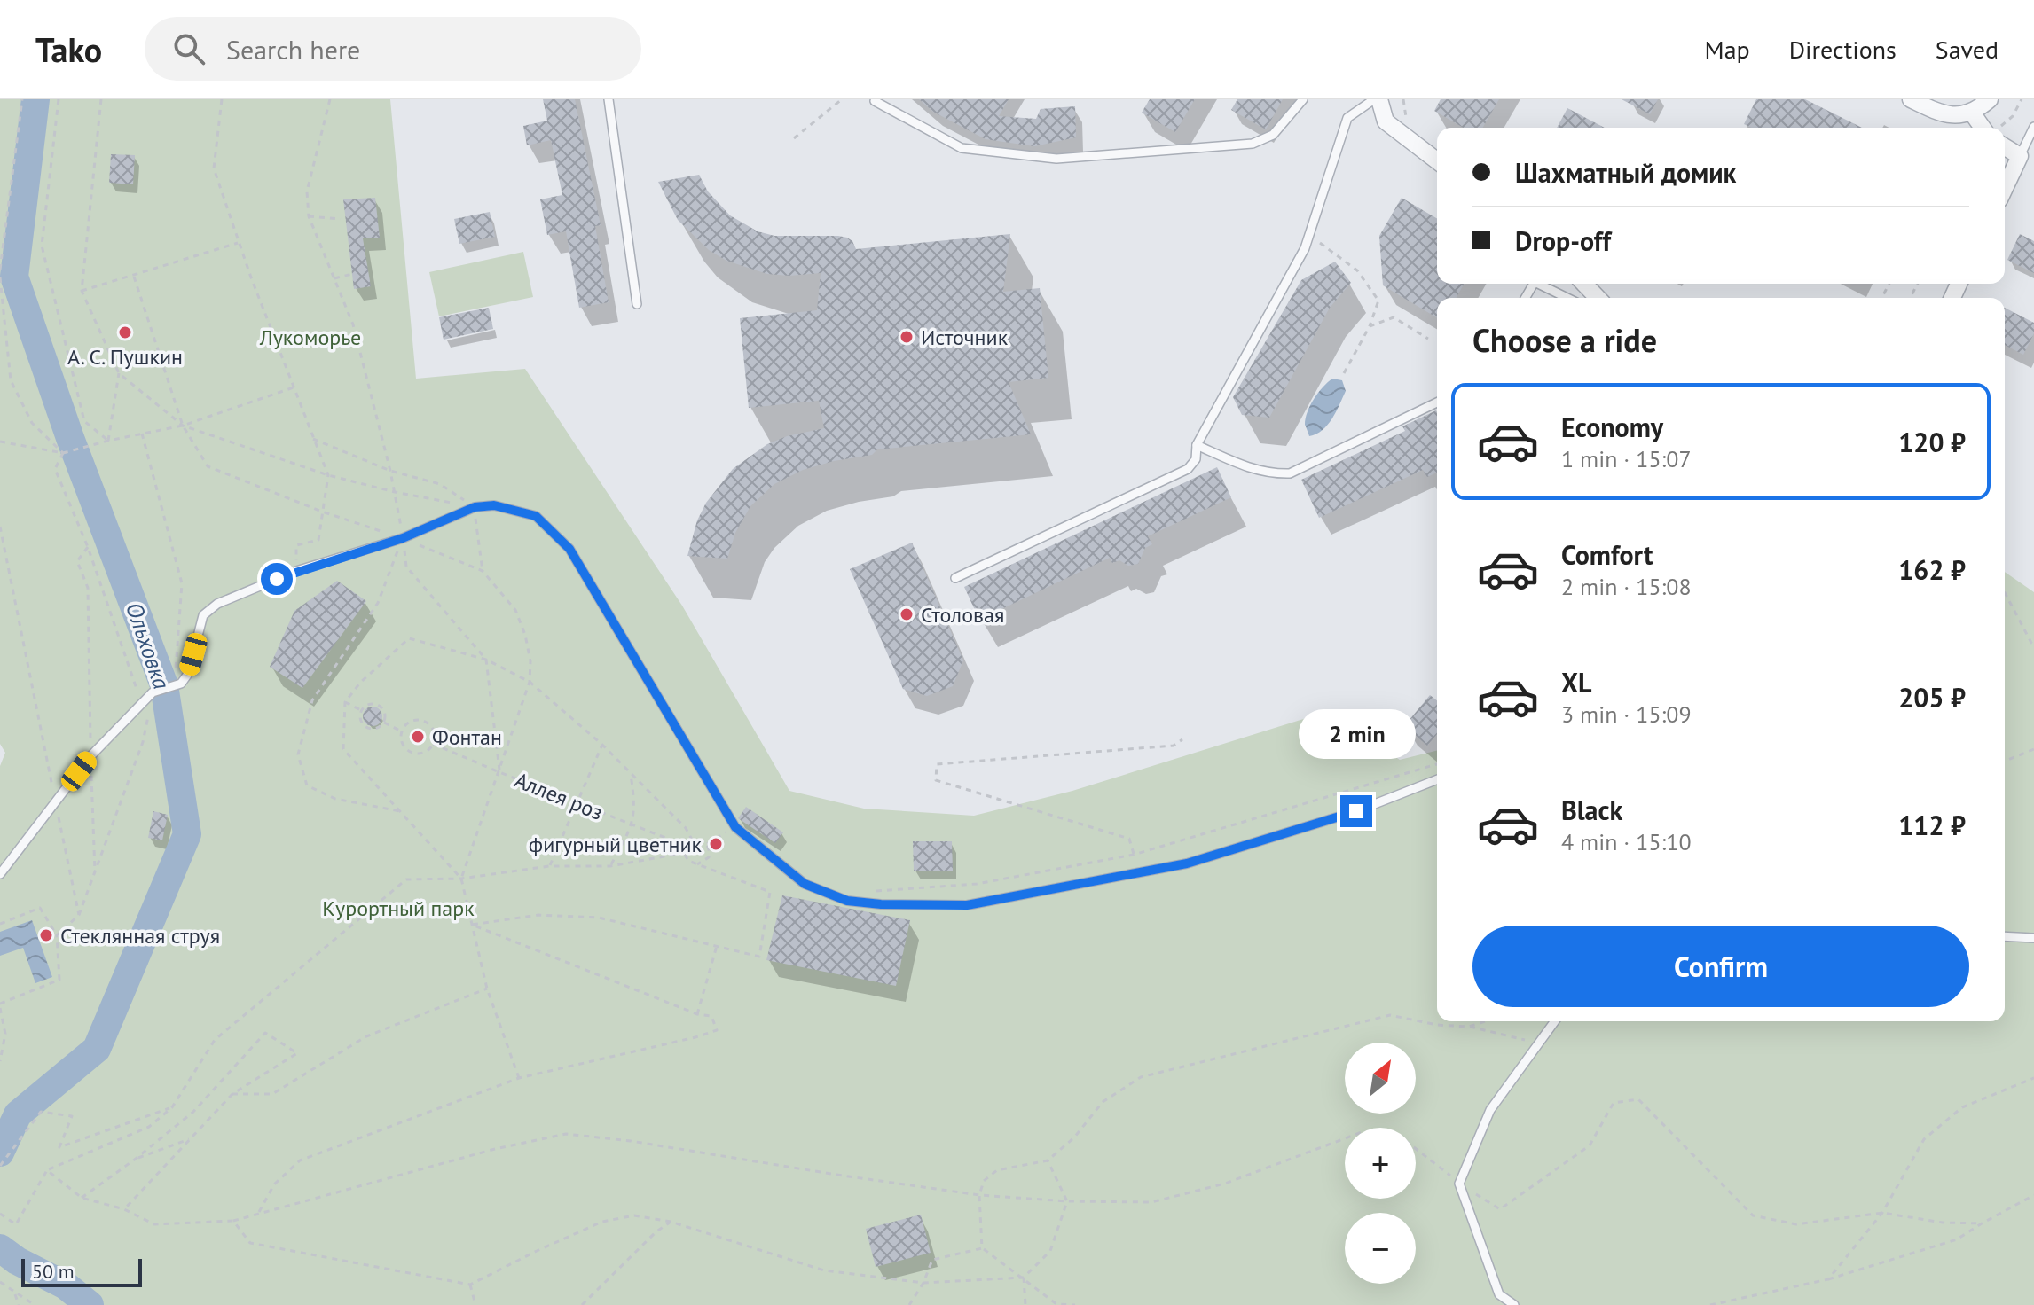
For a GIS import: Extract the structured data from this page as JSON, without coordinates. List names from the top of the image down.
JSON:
{
  "streets": {
    "path": ["Аллея роз"]
  },
  "water": ["Ольховка"],
  "parks": ["Лукоморье", "Курортный парк"],
  "places": [
    "А. С. Пушкин",
    "Источник",
    "Столовая",
    "Фонтан",
    "фигурный цветник",
    "Стеклянная струя"
  ],
  "scale_bar": "50 m",
  "north": "top right",
  "page": {
    "header": "Tako",
    "search": "Search here",
    "nav": ["Map", "Directions", "Saved"],
    "banner": ["Шахматный домик", "Drop-off"],
    "heading": "Choose a ride",
    "list": [
      {
        "name": "Economy",
        "note": "1 min · 15:07",
        "value": "120 ₽"
      },
      {
        "name": "Comfort",
        "note": "2 min · 15:08",
        "value": "162 ₽"
      },
      {
        "name": "XL",
        "note": "3 min · 15:09",
        "value": "205 ₽"
      },
      {
        "name": "Black",
        "note": "4 min · 15:10",
        "value": "112 ₽"
      }
    ],
    "bubble": "2 min",
    "buttons": "Confirm",
    "map_buttons": ["+", "−"],
    "scale": "50 m"
  }
}
